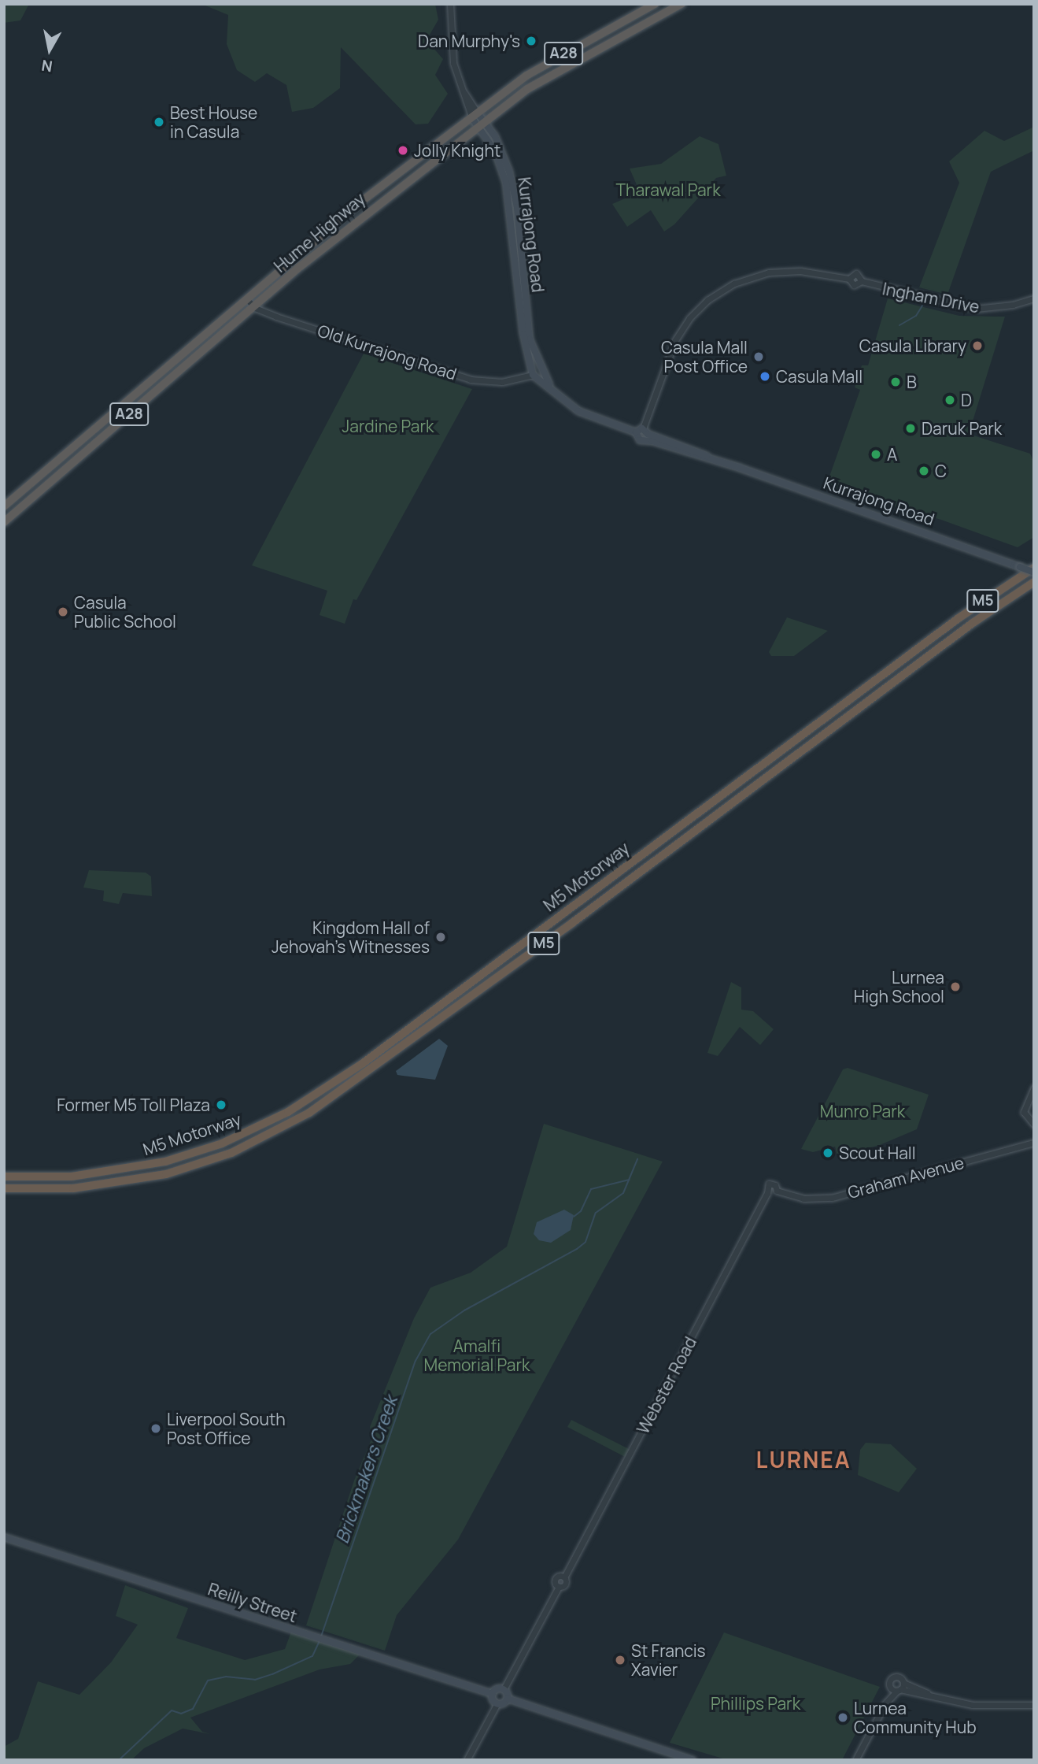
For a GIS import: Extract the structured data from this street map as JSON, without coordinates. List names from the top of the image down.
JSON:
{
  "streets": {
    "highway": [
      "A28",
      "Hume Highway",
      "M5",
      "M5 Motorway"
    ],
    "main road": ["Kurrajong Road", "Reilly Street"],
    "street": [
      "Ingham Drive",
      "Old Kurrajong Road",
      "Graham Avenue",
      "Webster Road"
    ]
  },
  "crossings": [
    ["Hume Highway", "Kurrajong Road"],
    ["Hume Highway", "Old Kurrajong Road"],
    ["Kurrajong Road", "Ingham Drive"],
    ["Kurrajong Road", "Old Kurrajong Road"]
  ],
  "districts": ["LURNEA"],
  "water": ["Brickmakers Creek"],
  "parks": [
    "Tharawal Park",
    "Jardine Park",
    "Munro Park",
    "Amalfi Memorial Park",
    "Phillips Park"
  ],
  "places": [
    "Dan Murphy's",
    "Best House in Casula",
    "Jolly Knight",
    "Casula Library",
    "Casula Mall Post Office",
    "Casula Mall",
    "B",
    "D",
    "Daruk Park",
    "A",
    "C",
    "Casula Public School",
    "Kingdom Hall of Jehovah's Witnesses",
    "Lurnea High School",
    "Former M5 Toll Plaza",
    "Scout Hall",
    "Liverpool South Post Office",
    "St Francis Xavier",
    "Lurnea Community Hub"
  ],
  "north": "bottom"
}
